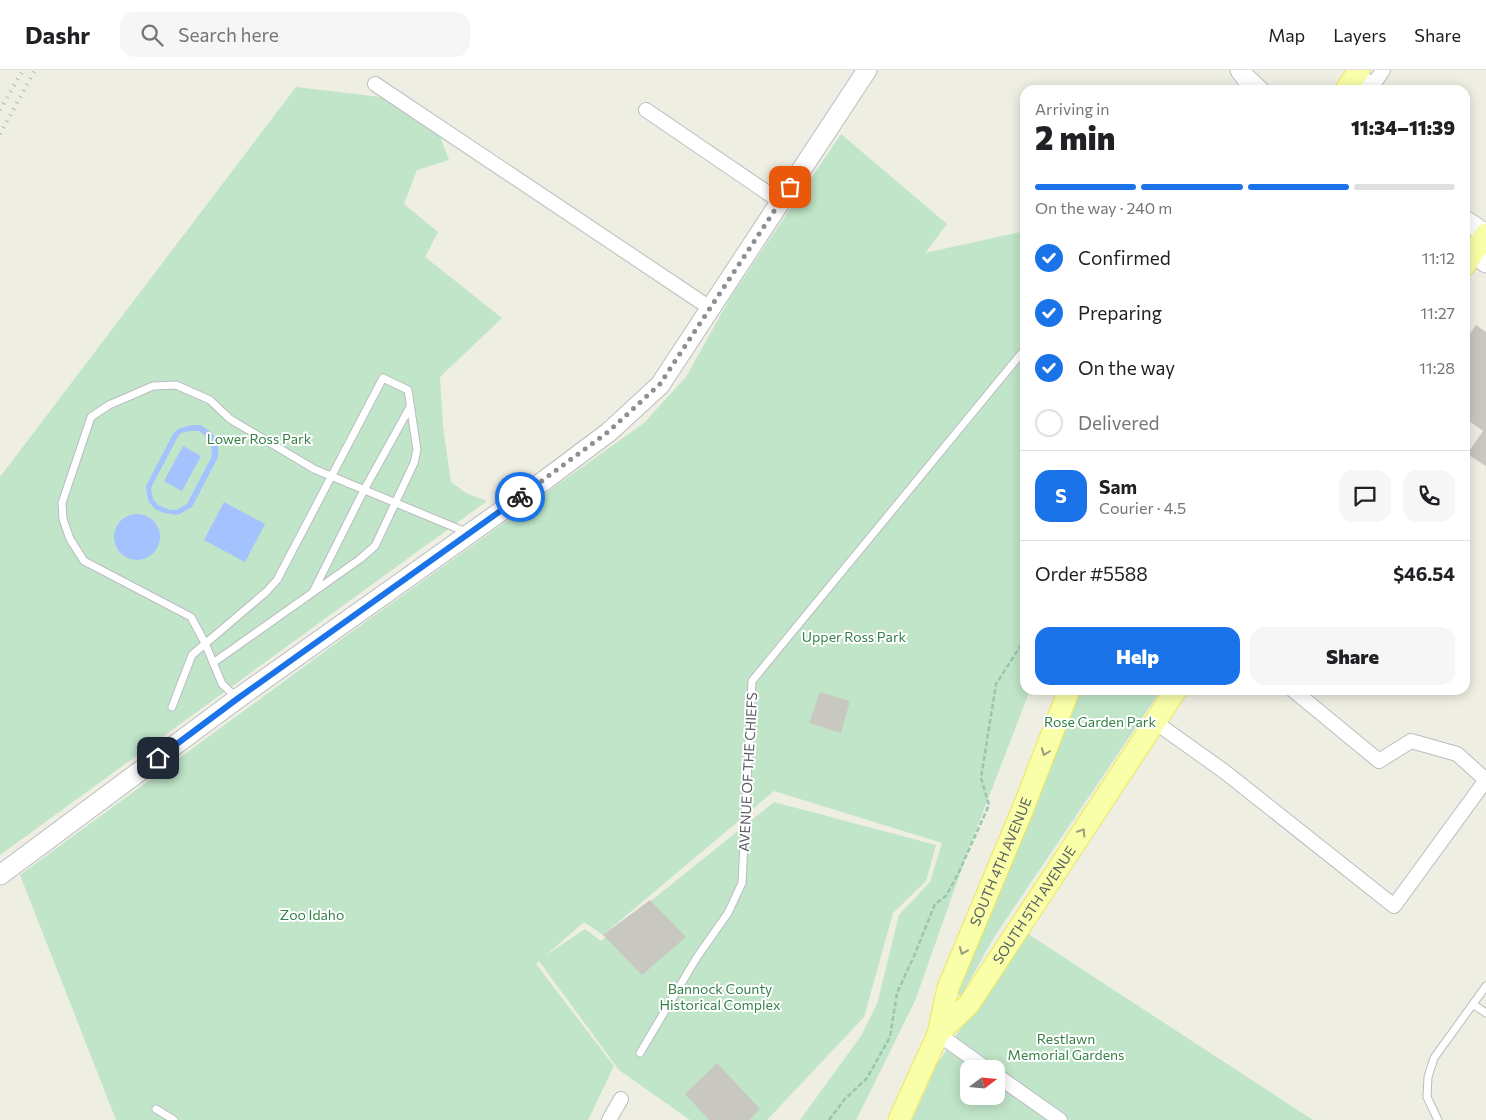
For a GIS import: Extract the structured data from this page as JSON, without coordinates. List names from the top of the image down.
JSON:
{
  "streets": {
    "main road": ["SOUTH 4TH AVENUE", "SOUTH 5TH AVENUE"],
    "lane": ["AVENUE OF THE CHIEFS"]
  },
  "crossings": [
    ["SOUTH 4TH AVENUE", "SOUTH 5TH AVENUE"]
  ],
  "one_way": ["SOUTH 4TH AVENUE", "SOUTH 5TH AVENUE"],
  "parks": [
    "Lower Ross Park",
    "Upper Ross Park",
    "Rose Garden Park",
    "Zoo Idaho",
    "Bannock County Historical Complex",
    "Restlawn Memorial Gardens"
  ],
  "north": "right",
  "page": {
    "header": "Dashr",
    "search": "Search here",
    "nav": ["Map", "Layers", "Share"],
    "heading": ["2 min", "Arriving in", "11:34–11:39"],
    "panel": [
      "Sam",
      "Courier · 4.5",
      "Order #5588",
      "$46.54"
    ],
    "bar": "On the way · 240 m",
    "list": [
      ["Confirmed", "11:12"],
      ["Preparing", "11:27"],
      ["On the way", "11:28"],
      "Delivered"
    ],
    "round": "S",
    "buttons": ["Help", "Share"]
  }
}
